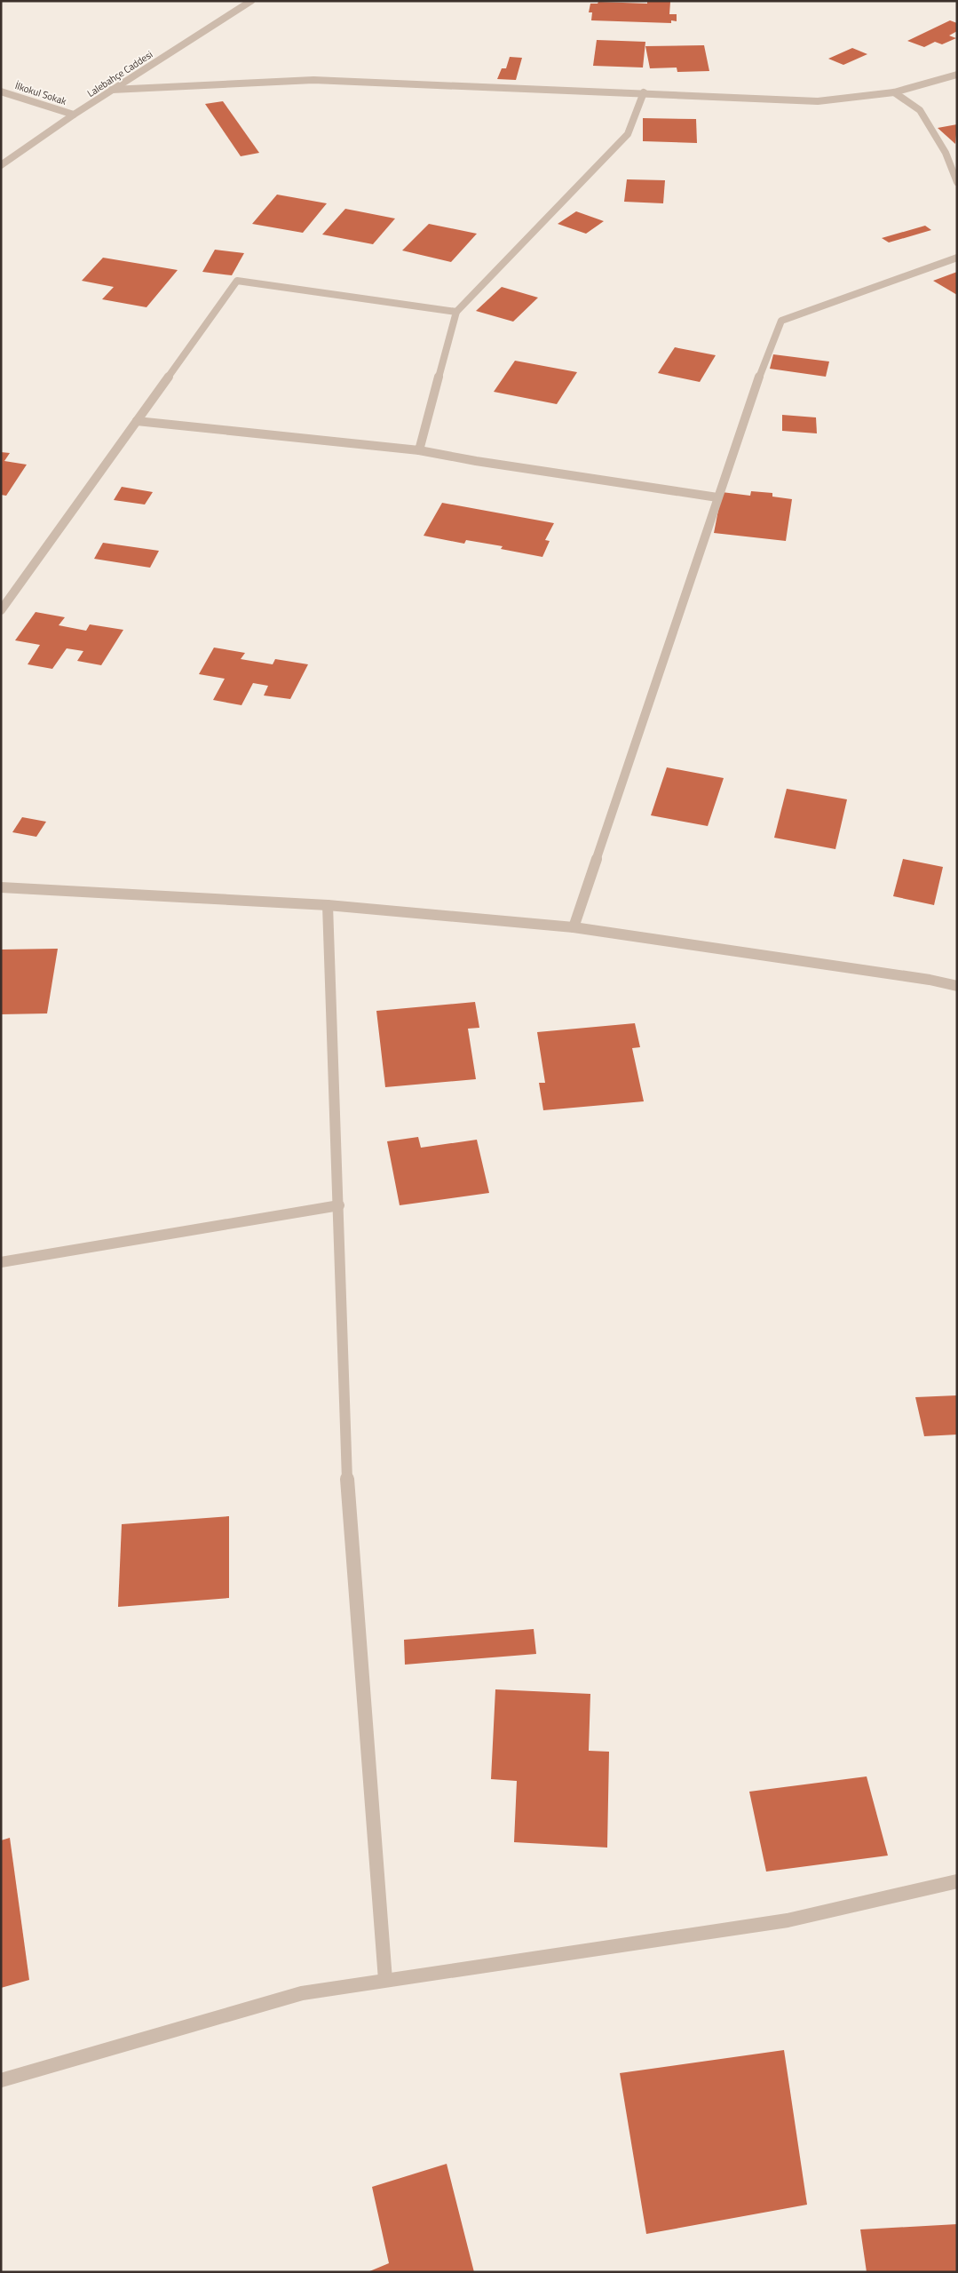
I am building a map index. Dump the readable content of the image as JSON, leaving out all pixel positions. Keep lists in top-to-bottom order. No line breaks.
{"streets":{"street":["Lalebahçe Caddesi","İlkokul Sokak"]},"crossings":[["Lalebahçe Caddesi","İlkokul Sokak"]]}
